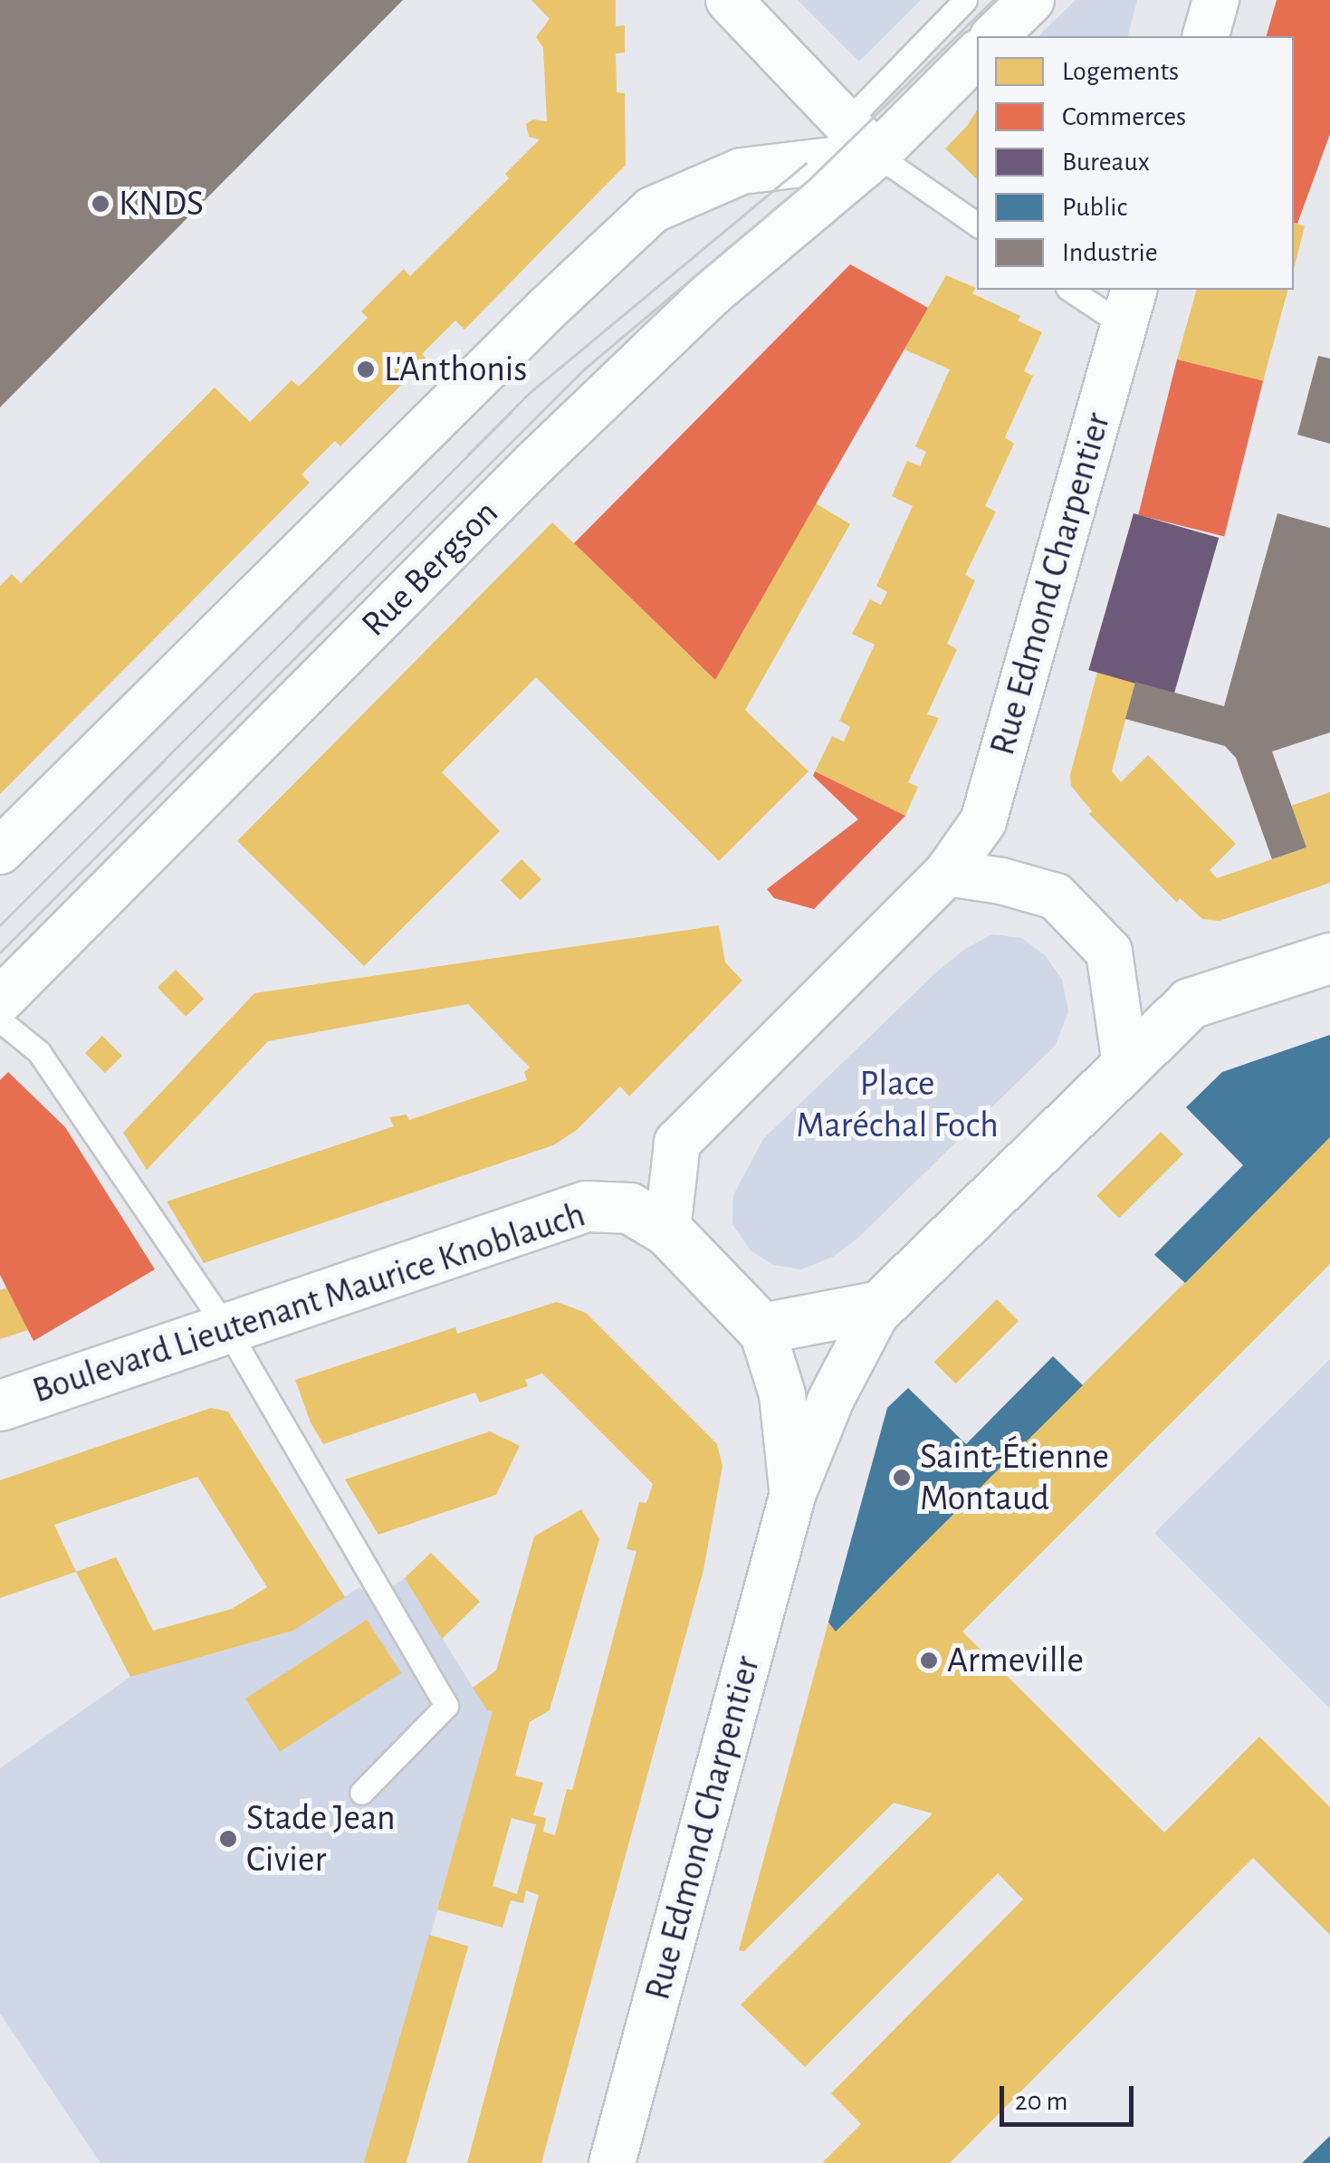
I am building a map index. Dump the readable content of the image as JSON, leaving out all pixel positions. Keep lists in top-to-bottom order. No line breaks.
{"streets":{"main road":["Boulevard Lieutenant Maurice Knoblauch"],"street":["Rue Bergson","Rue Edmond Charpentier"]},"parks":["Place Maréchal Foch"],"places":["KNDS","L'Anthonis","Saint-Étienne Montaud","Armeville","Stade Jean Civier"],"legend":["Logements","Commerces","Bureaux","Public","Industrie"],"scale_bar":"20 m"}
